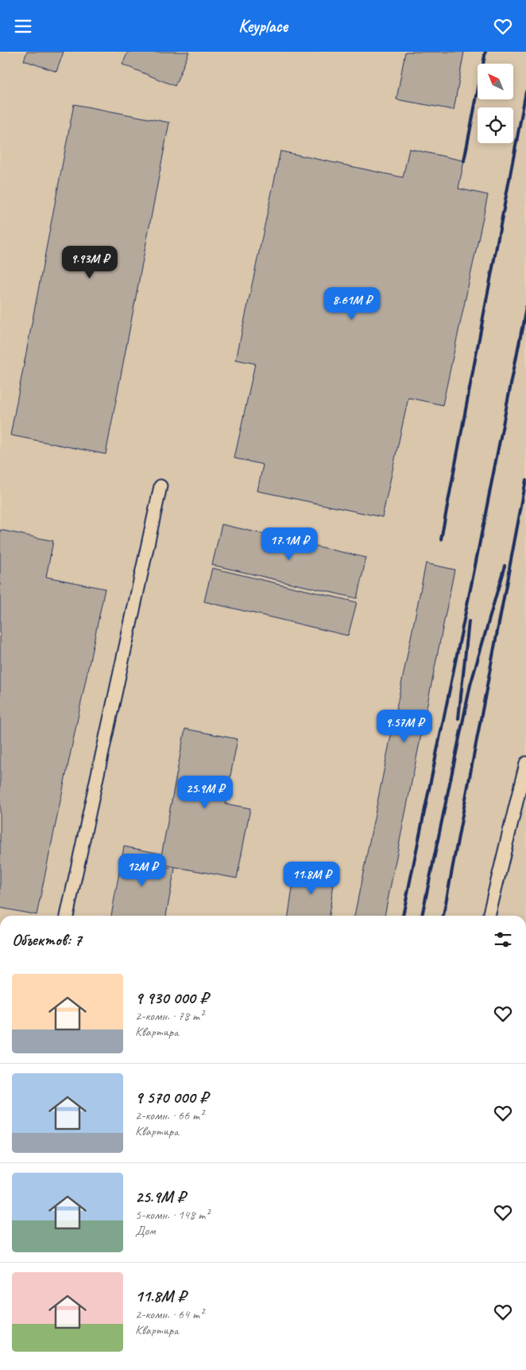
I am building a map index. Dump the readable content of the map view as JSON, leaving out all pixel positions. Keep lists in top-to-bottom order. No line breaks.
{"north":"top left","page":{"header":"Keyplace","price":["9.93M ₽","8.61M ₽","17.1M ₽","9.57M ₽","25.9M ₽","12M ₽","11.8M ₽"],"heading":"Объектов: 7","list":[{"name":"9 930 000 ₽","note":"2-комн. · 78 m² · Квартира"},{"name":"9 570 000 ₽","note":"2-комн. · 66 m² · Квартира"},{"name":"25.9M ₽","note":"5-комн. · 148 m² · Дом"},{"name":"11.8M ₽","note":"2-комн. · 64 m² · Квартира"}]}}
